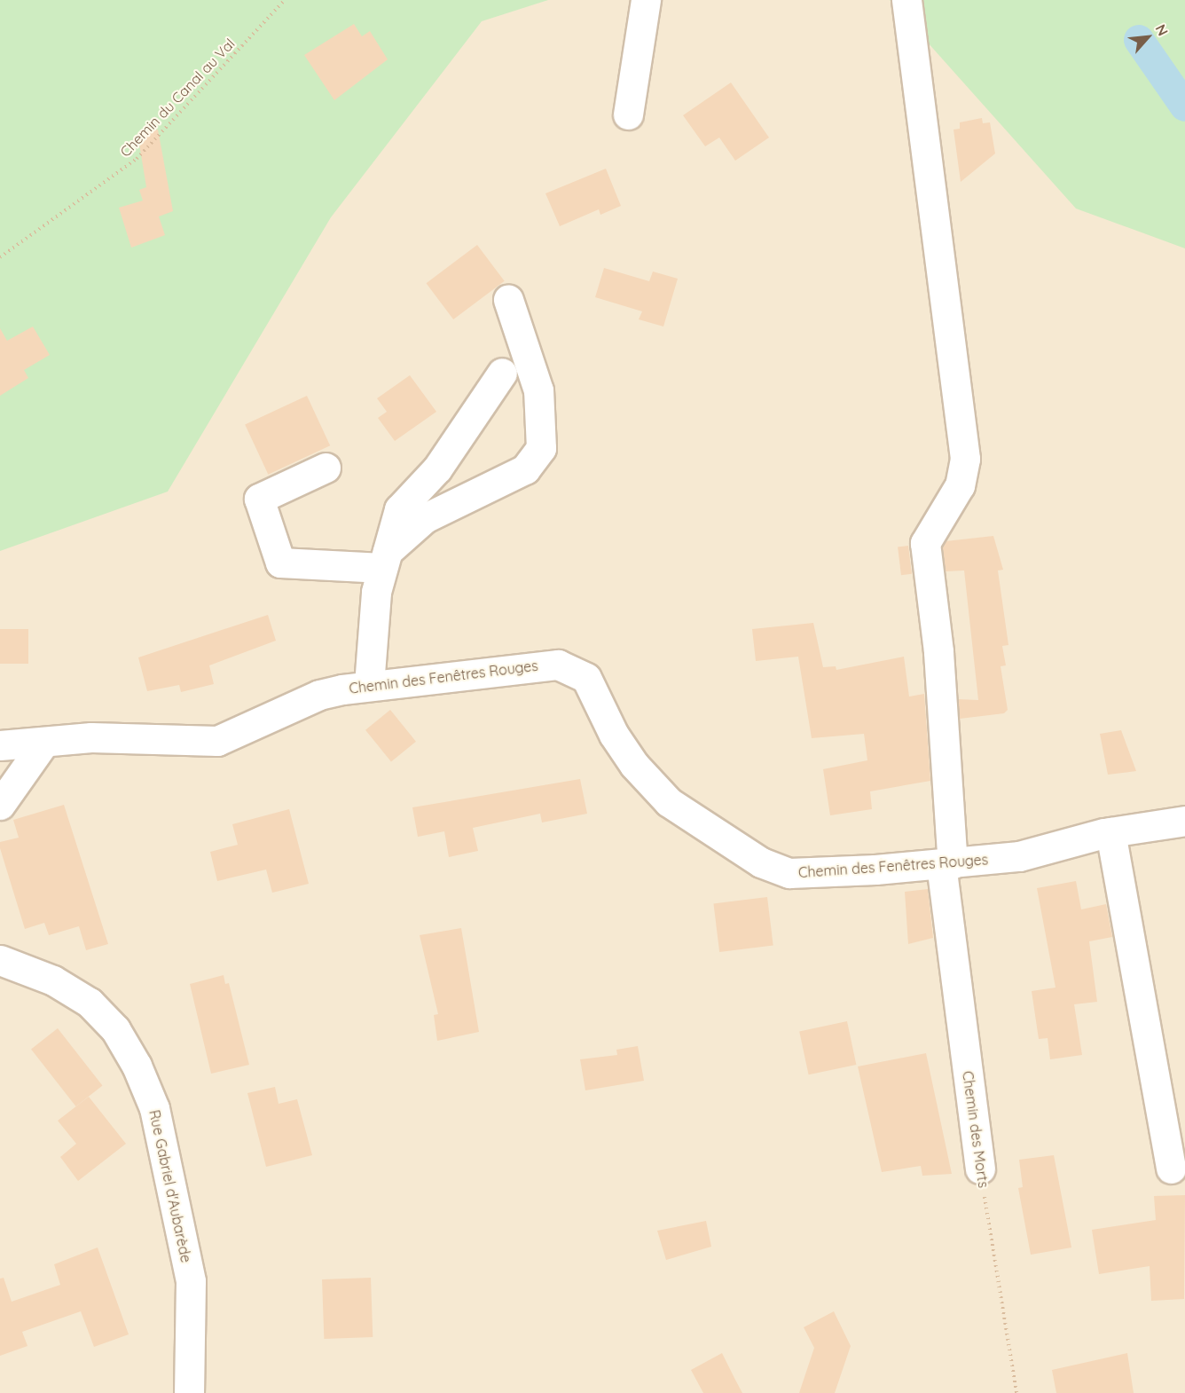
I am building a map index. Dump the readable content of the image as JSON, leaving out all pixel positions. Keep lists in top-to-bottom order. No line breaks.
{"streets":{"street":["Chemin des Fenêtres Rouges","Chemin des Morts","Rue Gabriel d'Aubarède"],"path":["Chemin du Canal au Val"]},"crossings":[["Chemin des Fenêtres Rouges","Chemin des Morts"]],"north":"top right"}
